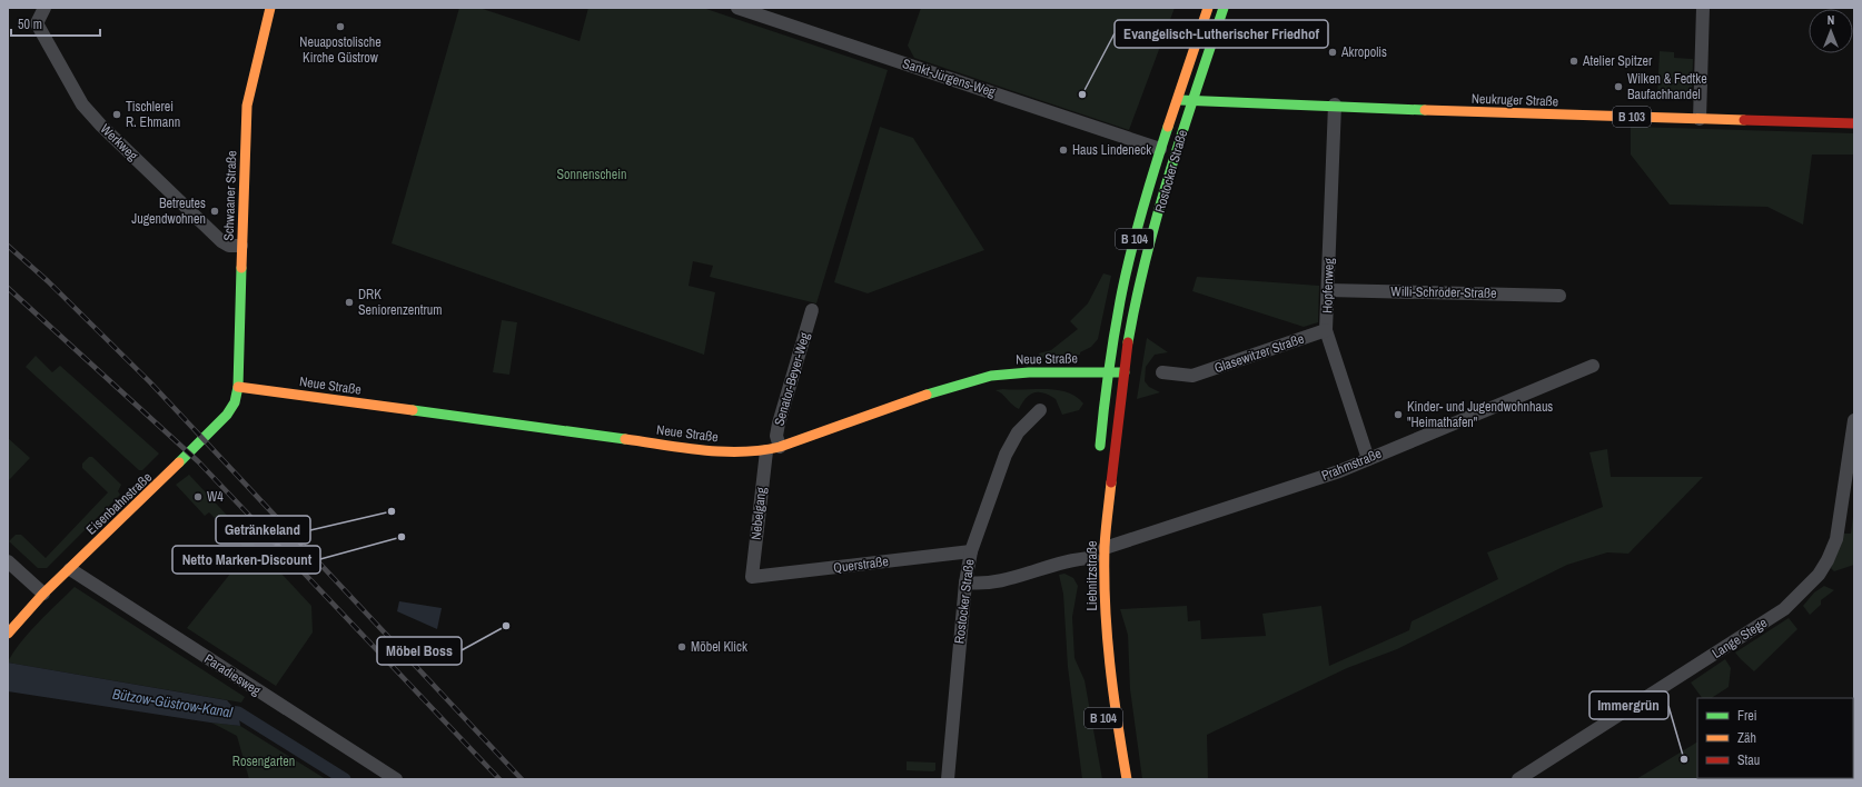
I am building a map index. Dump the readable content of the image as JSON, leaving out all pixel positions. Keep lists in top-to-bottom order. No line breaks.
{"streets":{"main road":["Neukruger Straße","B 103","Rostocker Straße","Schwaaner Straße","B 104","Neue Straße","Eisenbahnstraße","Liebnitzstraße"],"street":["Sankt-Jürgens-Weg","Werkweg","Hopfenweg","Willi-Schröder-Straße","Glasewitzer Straße","Senator-Beyer-Weg","Prahmstraße","Nebelgang","Querstraße","Lange Stege","Paradiesweg"]},"crossings":[["Sankt-Jürgens-Weg","Rostocker Straße"],["Sankt-Jürgens-Weg","B 104"],["Neukruger Straße","Rostocker Straße"],["Neukruger Straße","B 104"],["Neukruger Straße","Hopfenweg"],["Werkweg","Schwaaner Straße"],["Rostocker Straße","B 104"],["Rostocker Straße","Neue Straße"],["Rostocker Straße","Querstraße"],["Rostocker Straße","Liebnitzstraße"],["Schwaaner Straße","Neue Straße"],["Schwaaner Straße","Eisenbahnstraße"],["B 104","Neue Straße"],["Hopfenweg","Willi-Schröder-Straße"],["Hopfenweg","Glasewitzer Straße"],["Hopfenweg","Prahmstraße"],["Neue Straße","Senator-Beyer-Weg"],["Neue Straße","Eisenbahnstraße"],["Neue Straße","Nebelgang"],["Neue Straße","Liebnitzstraße"],["Prahmstraße","Liebnitzstraße"],["Eisenbahnstraße","Paradiesweg"],["Nebelgang","Querstraße"]],"water":["Bützow-Güstrow-Kanal"],"parks":["Sonnenschein","Rosengarten"],"places":["Neuapostolische Kirche Güstrow","Akropolis","Atelier Spitzer","Wilken & Fedtke Baufachhandel","Evangelisch-Lutherischer Friedhof","Tischlerei R. Ehmann","Haus Lindeneck","Betreutes Jugendwohnen","DRK Seniorenzentrum","Kinder- und Jugendwohnhaus \"Heimathafen\"","W4","Getränkeland","Netto Marken-Discount","Möbel Boss","Möbel Klick","Immergrün"],"legend":["Frei","Zäh","Stau"],"scale_bar":"50 m","north":"top"}
